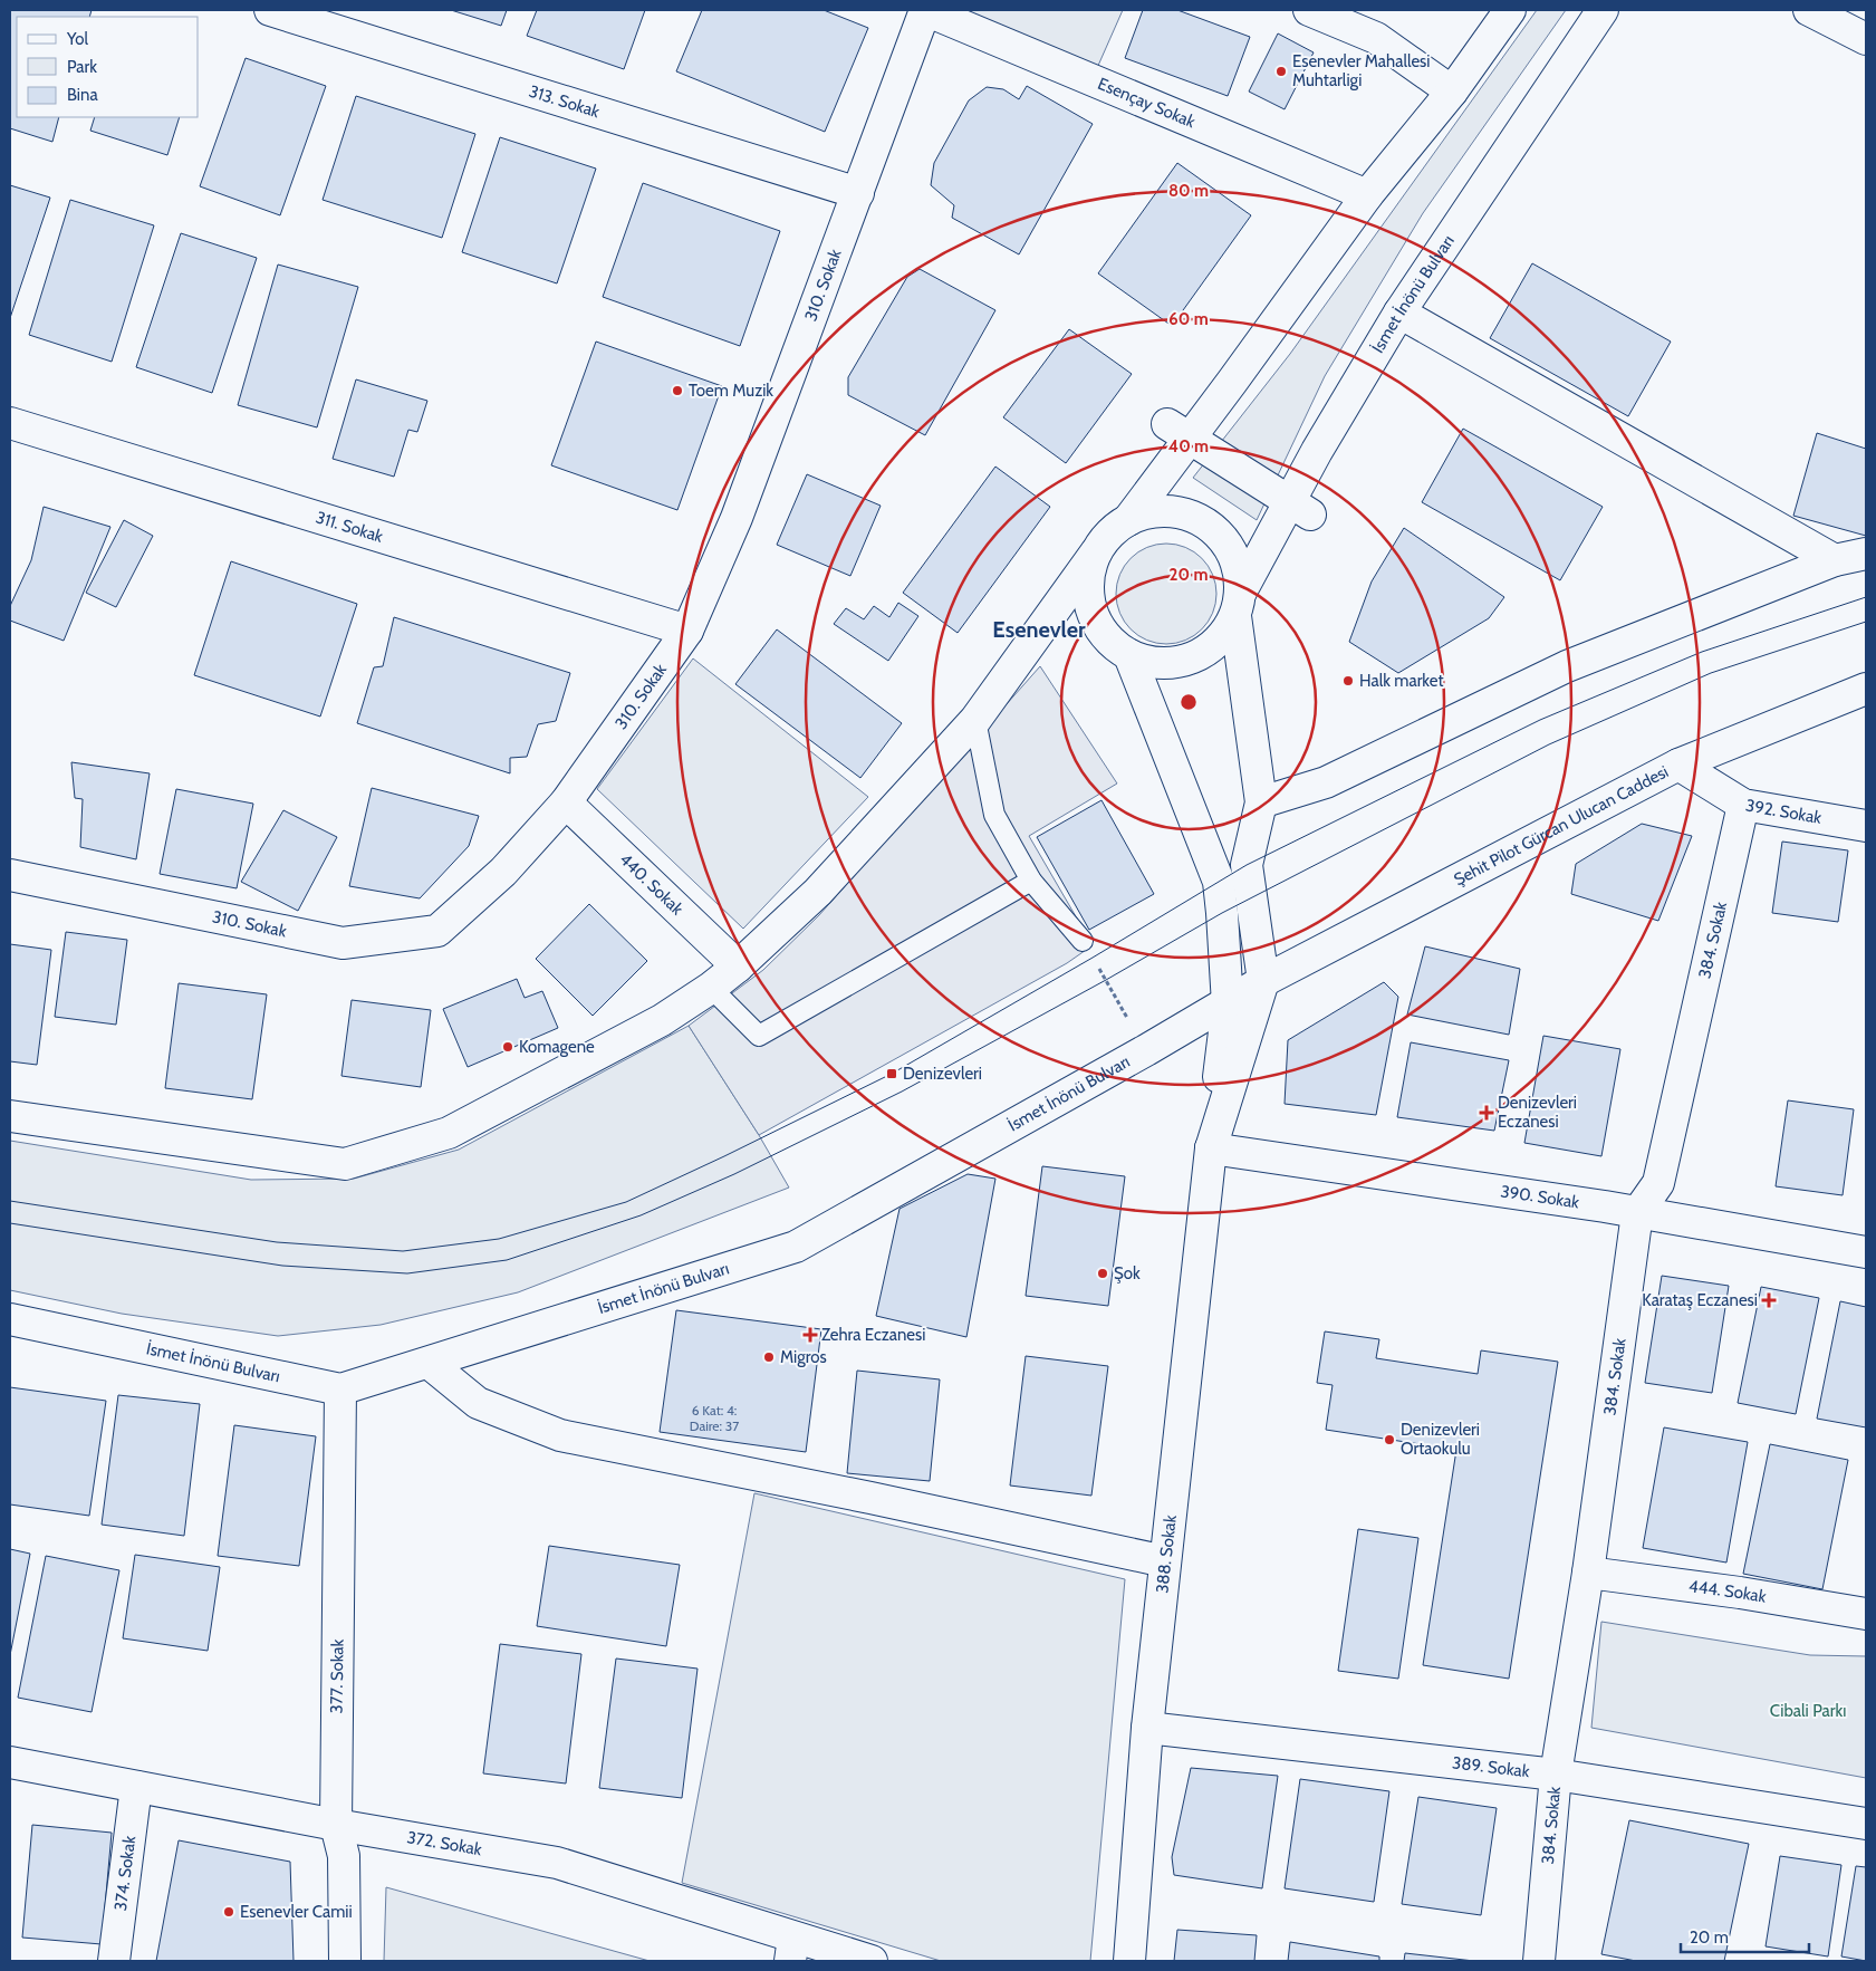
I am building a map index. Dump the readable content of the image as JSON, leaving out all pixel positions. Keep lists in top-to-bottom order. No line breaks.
{"streets":{"street":["313. Sokak","Esençay Sokak","310. Sokak","İsmet İnönü Bulvarı","311. Sokak","392. Sokak","Şehit Pilot Gürcan Ulucan Caddesi","440. Sokak","384. Sokak","390. Sokak","388. Sokak","444. Sokak","377. Sokak","389. Sokak","372. Sokak","374. Sokak"]},"crossings":[["313. Sokak","310. Sokak"],["Esençay Sokak","310. Sokak"],["310. Sokak","311. Sokak"],["310. Sokak","440. Sokak"],["İsmet İnönü Bulvarı","Şehit Pilot Gürcan Ulucan Caddesi"],["İsmet İnönü Bulvarı","377. Sokak"],["392. Sokak","Şehit Pilot Gürcan Ulucan Caddesi"],["392. Sokak","384. Sokak"],["384. Sokak","390. Sokak"],["384. Sokak","444. Sokak"],["384. Sokak","389. Sokak"],["390. Sokak","388. Sokak"],["388. Sokak","389. Sokak"],["377. Sokak","372. Sokak"],["372. Sokak","374. Sokak"]],"districts":["Esenevler"],"parks":["Cibali Parkı"],"places":{"other":["Esenevler Mahallesi Muhtarligi","Toem Muzik","Halk market","Komagene","Şok","Migros","Denizevleri Ortaokulu","Esenevler Camii"],"transit":["Denizevleri"],"health":["Denizevleri Eczanesi","Karataş Eczanesi","Zehra Eczanesi"]},"house_numbers":["6 Kat: 4: Daire: 37"],"legend":["Yol","Park","Bina"],"scale_bar":"20 m","rings":["80 m","60 m","40 m","20 m"]}
